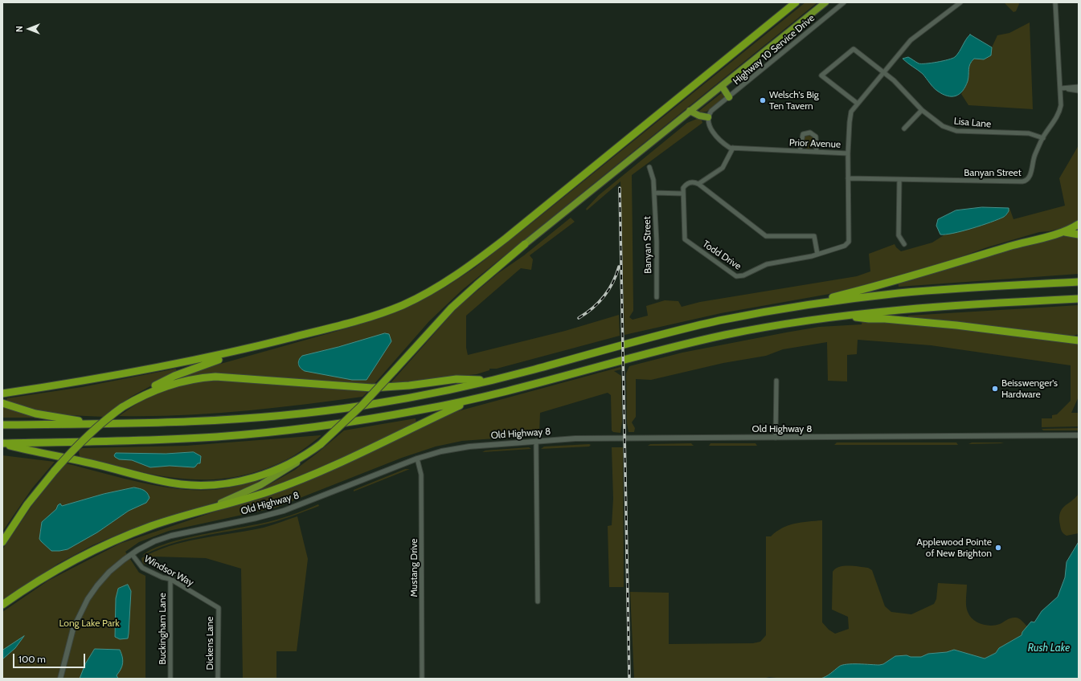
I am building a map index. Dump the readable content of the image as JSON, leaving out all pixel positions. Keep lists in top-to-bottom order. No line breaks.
{"streets":{"street":["Highway 10 Service Drive","Lisa Lane","Prior Avenue","Banyan Street","Todd Drive","Old Highway 8","Mustang Drive","Windsor Way","Buckingham Lane","Dickens Lane"]},"crossings":[["Lisa Lane","Prior Avenue"],["Lisa Lane","Banyan Street"],["Prior Avenue","Todd Drive"],["Banyan Street","Todd Drive"],["Old Highway 8","Mustang Drive"],["Old Highway 8","Windsor Way"],["Windsor Way","Buckingham Lane"],["Windsor Way","Dickens Lane"]],"water":["Rush Lake"],"parks":["Long Lake Park"],"places":["Welsch's Big Ten Tavern","Beisswenger's Hardware","Applewood Pointe of New Brighton"],"scale_bar":"100 m","north":"left"}
